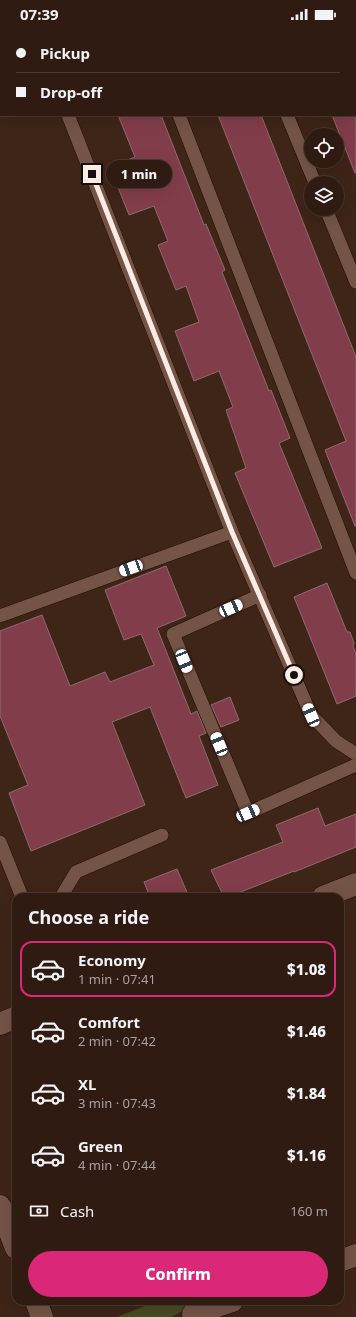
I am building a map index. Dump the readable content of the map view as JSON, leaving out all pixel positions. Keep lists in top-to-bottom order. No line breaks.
{"page":{"status":"07:39","banner":["Pickup","Drop-off"],"bubble":"1 min","heading":"Choose a ride","list":[{"name":"Economy","note":"1 min · 07:41","value":"$1.08"},{"name":"Comfort","note":"2 min · 07:42","value":"$1.46"},{"name":"XL","note":"3 min · 07:43","value":"$1.84"},{"name":"Green","note":"4 min · 07:44","value":"$1.16"}],"pay":["Cash","160 m"],"buttons":"Confirm"}}
